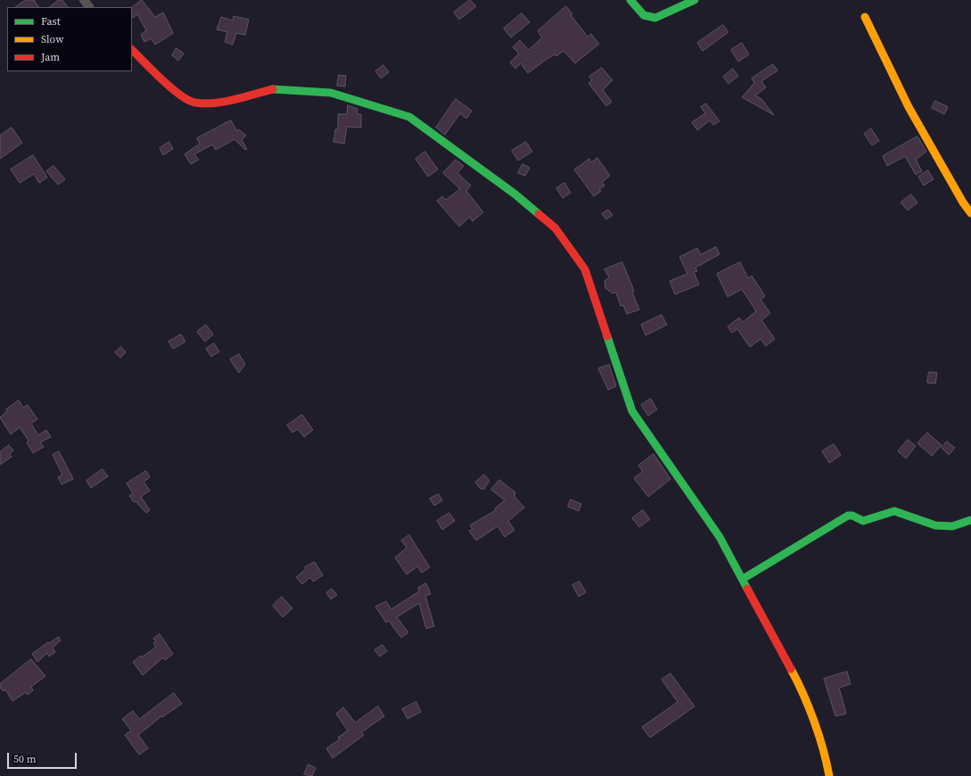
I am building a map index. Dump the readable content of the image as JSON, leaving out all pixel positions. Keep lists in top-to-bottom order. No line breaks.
{"legend":["Fast","Slow","Jam"],"scale_bar":"50 m"}
